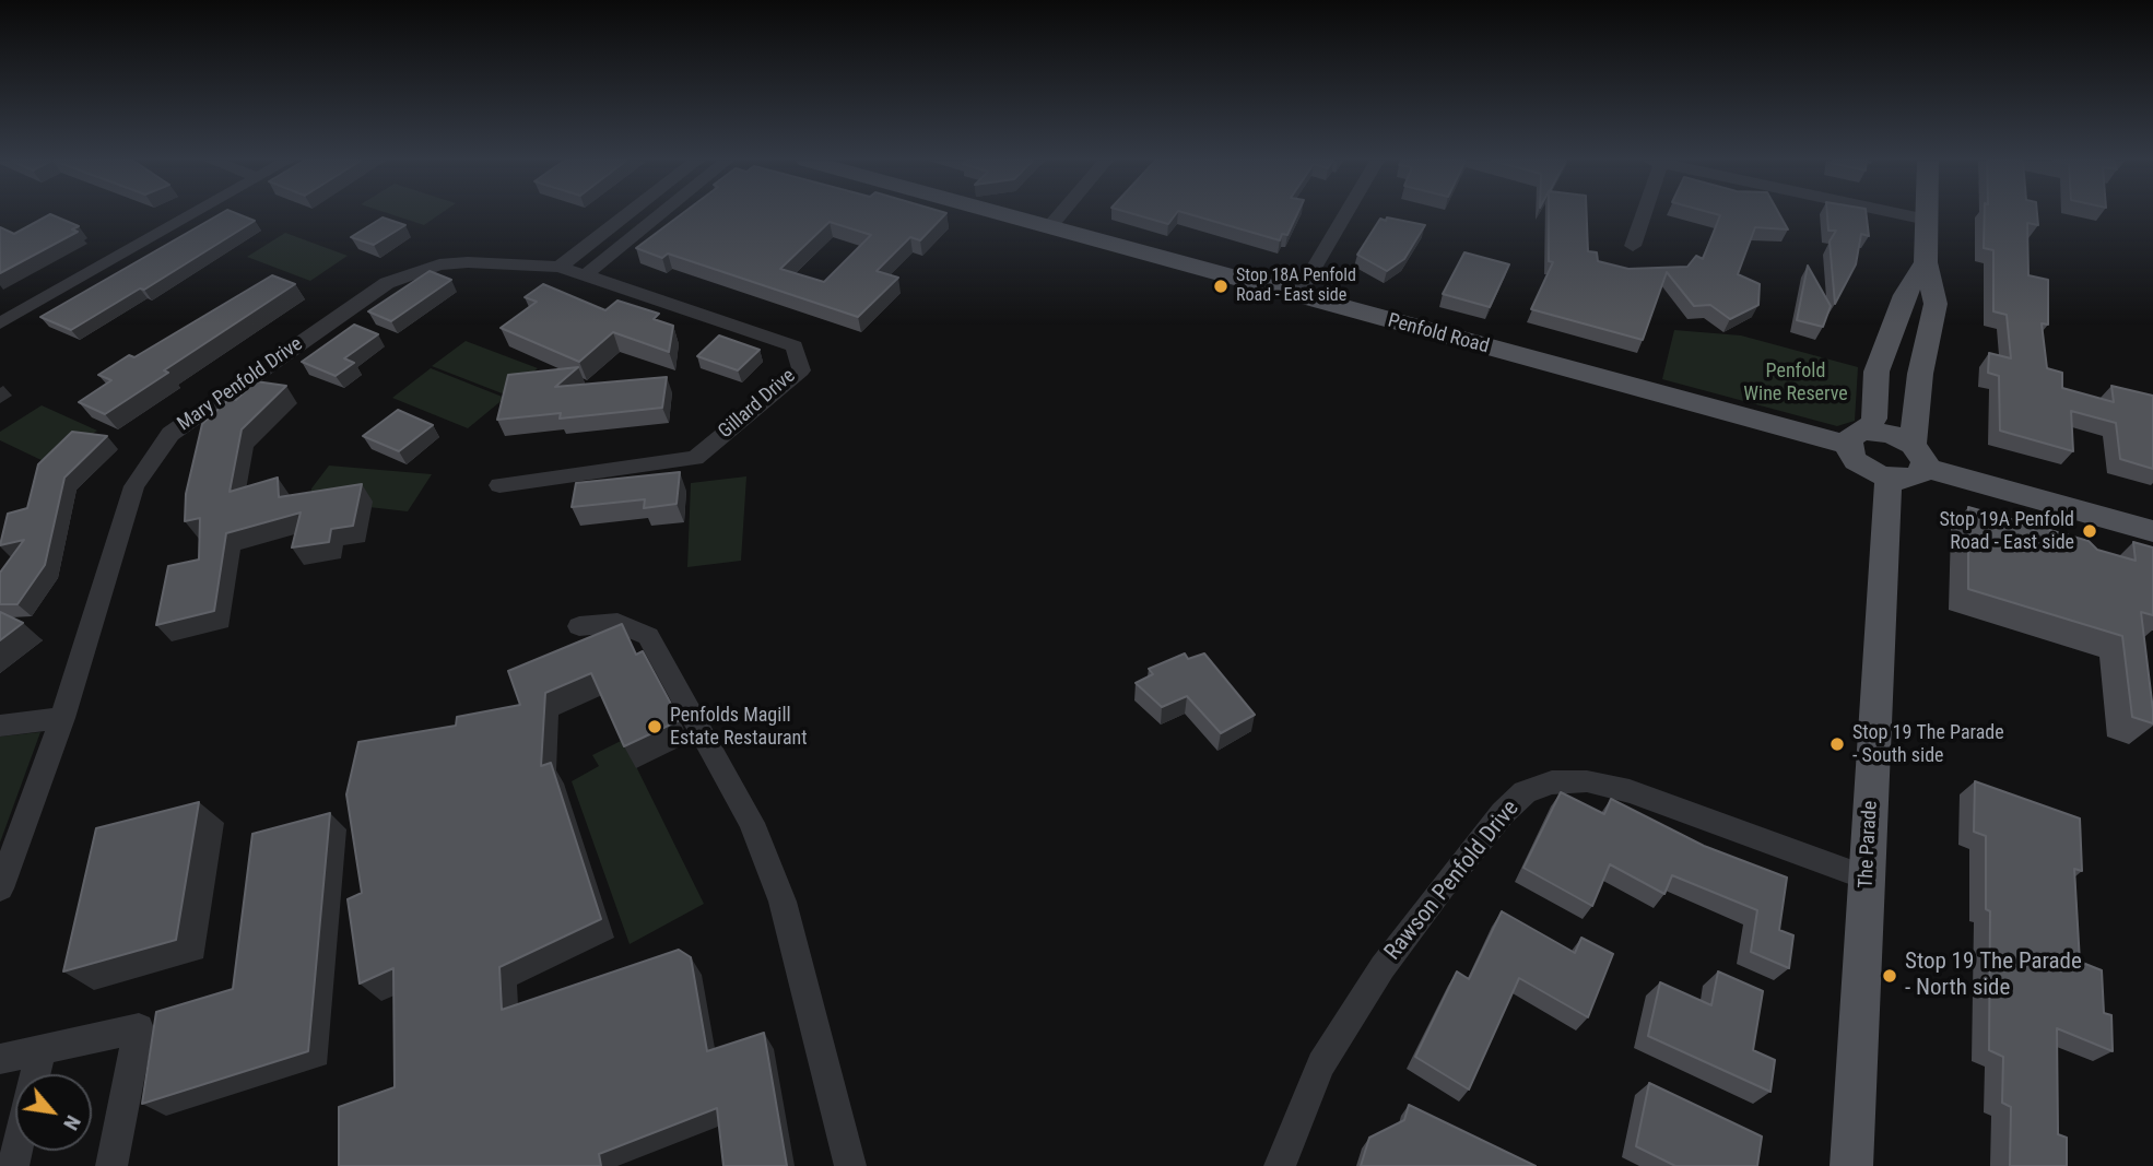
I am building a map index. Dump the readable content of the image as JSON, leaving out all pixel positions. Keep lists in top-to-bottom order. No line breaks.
{"streets":{"main road":["Penfold Road","The Parade"],"street":["Mary Penfold Drive","Gillard Drive","Rawson Penfold Drive"]},"crossings":[["Mary Penfold Drive","Gillard Drive"],["The Parade","Rawson Penfold Drive"]],"parks":["Penfold Wine Reserve"],"places":["Stop 18A Penfold Road - East side","Stop 19A Penfold Road - East side","Penfolds Magill Estate Restaurant","Stop 19 The Parade - South side","Stop 19 The Parade - North side"],"north":"bottom right"}
